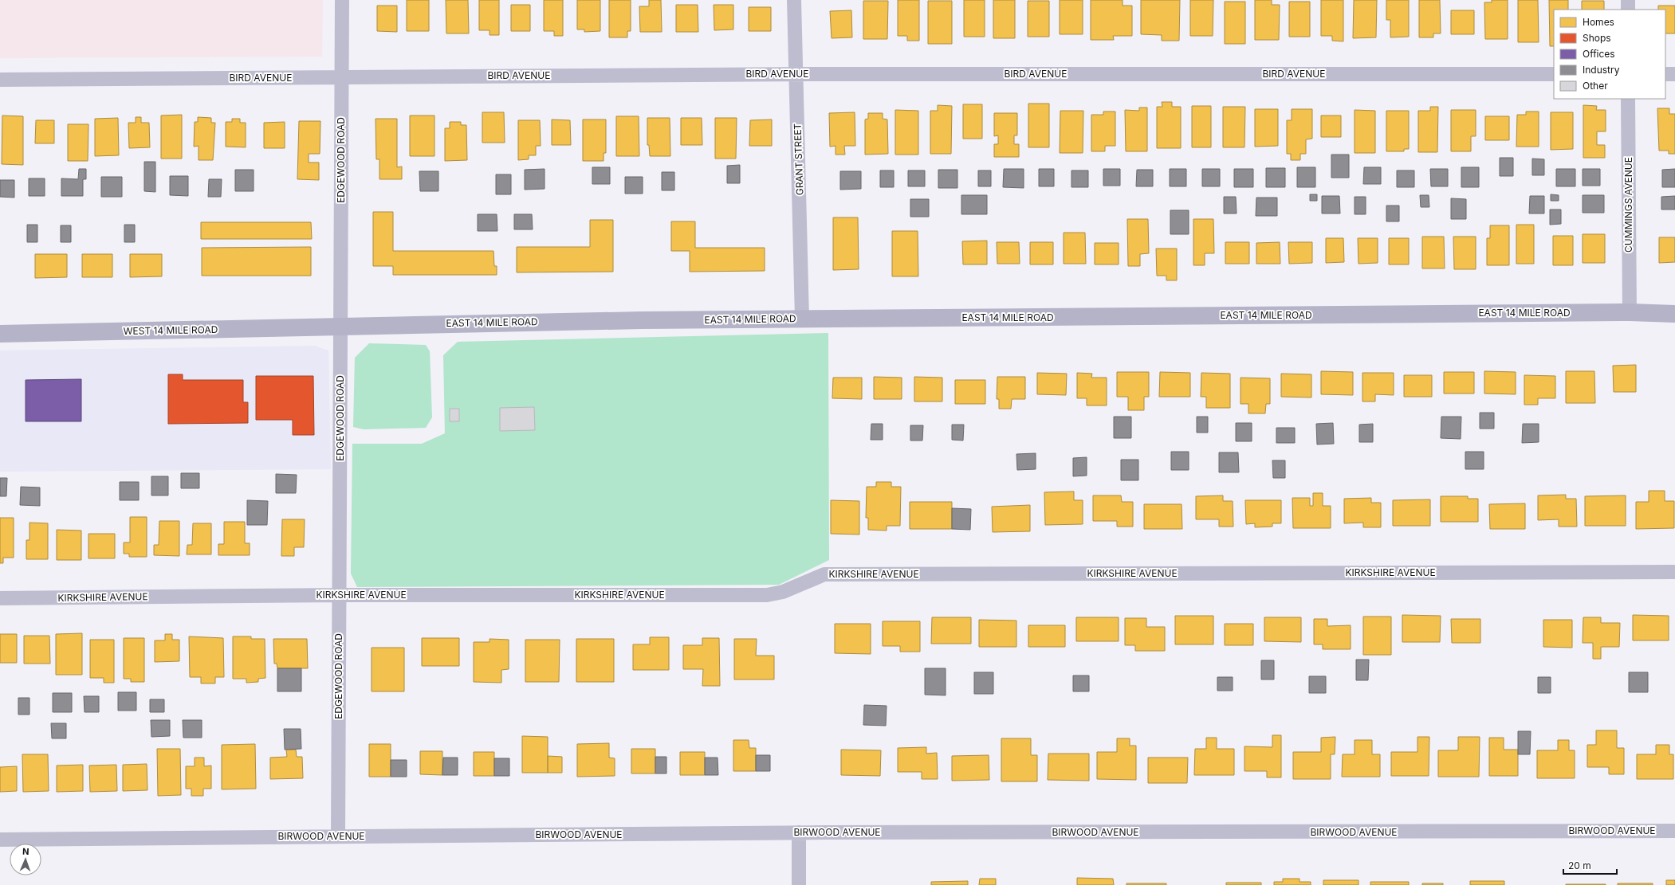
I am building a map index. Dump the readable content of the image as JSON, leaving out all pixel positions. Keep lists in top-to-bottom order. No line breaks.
{"streets":{"main road":["EAST 14 MILE ROAD","WEST 14 MILE ROAD"],"street":["BIRD AVENUE","GRANT STREET","EDGEWOOD ROAD","CUMMINGS AVENUE","KIRKSHIRE AVENUE","BIRWOOD AVENUE"]},"crossings":[["BIRD AVENUE","GRANT STREET"],["BIRD AVENUE","EDGEWOOD ROAD"],["GRANT STREET","EAST 14 MILE ROAD"],["EDGEWOOD ROAD","EAST 14 MILE ROAD"],["EDGEWOOD ROAD","WEST 14 MILE ROAD"],["EDGEWOOD ROAD","KIRKSHIRE AVENUE"],["EDGEWOOD ROAD","BIRWOOD AVENUE"],["CUMMINGS AVENUE","EAST 14 MILE ROAD"],["EAST 14 MILE ROAD","WEST 14 MILE ROAD"]],"legend":["Homes","Shops","Offices","Industry","Other"],"scale_bar":"20 m","north":"top"}
